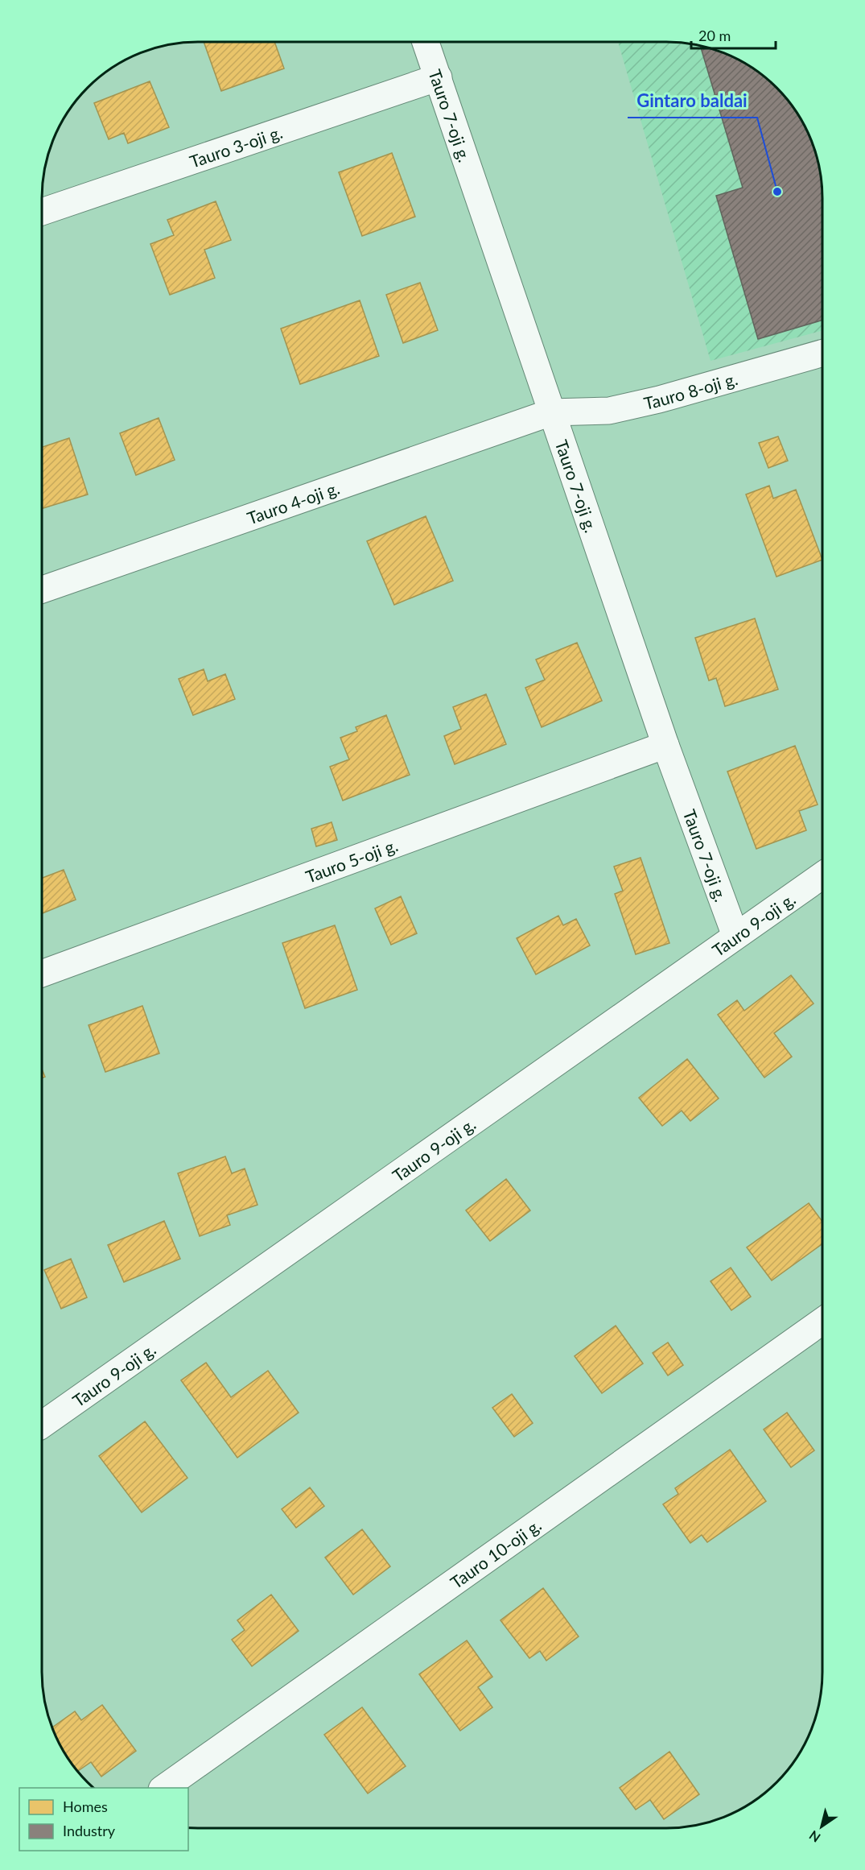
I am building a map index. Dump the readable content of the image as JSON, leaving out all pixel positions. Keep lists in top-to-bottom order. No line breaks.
{"streets":{"street":["Tauro 7-oji g.","Tauro 3-oji g.","Tauro 8-oji g.","Tauro 4-oji g.","Tauro 5-oji g.","Tauro 9-oji g.","Tauro 10-oji g."]},"crossings":[["Tauro 7-oji g.","Tauro 3-oji g."],["Tauro 7-oji g.","Tauro 8-oji g."],["Tauro 7-oji g.","Tauro 4-oji g."],["Tauro 7-oji g.","Tauro 5-oji g."],["Tauro 7-oji g.","Tauro 9-oji g."],["Tauro 8-oji g.","Tauro 4-oji g."]],"places":["Gintaro baldai"],"legend":["Homes","Industry"],"scale_bar":"20 m","north":"bottom left"}
